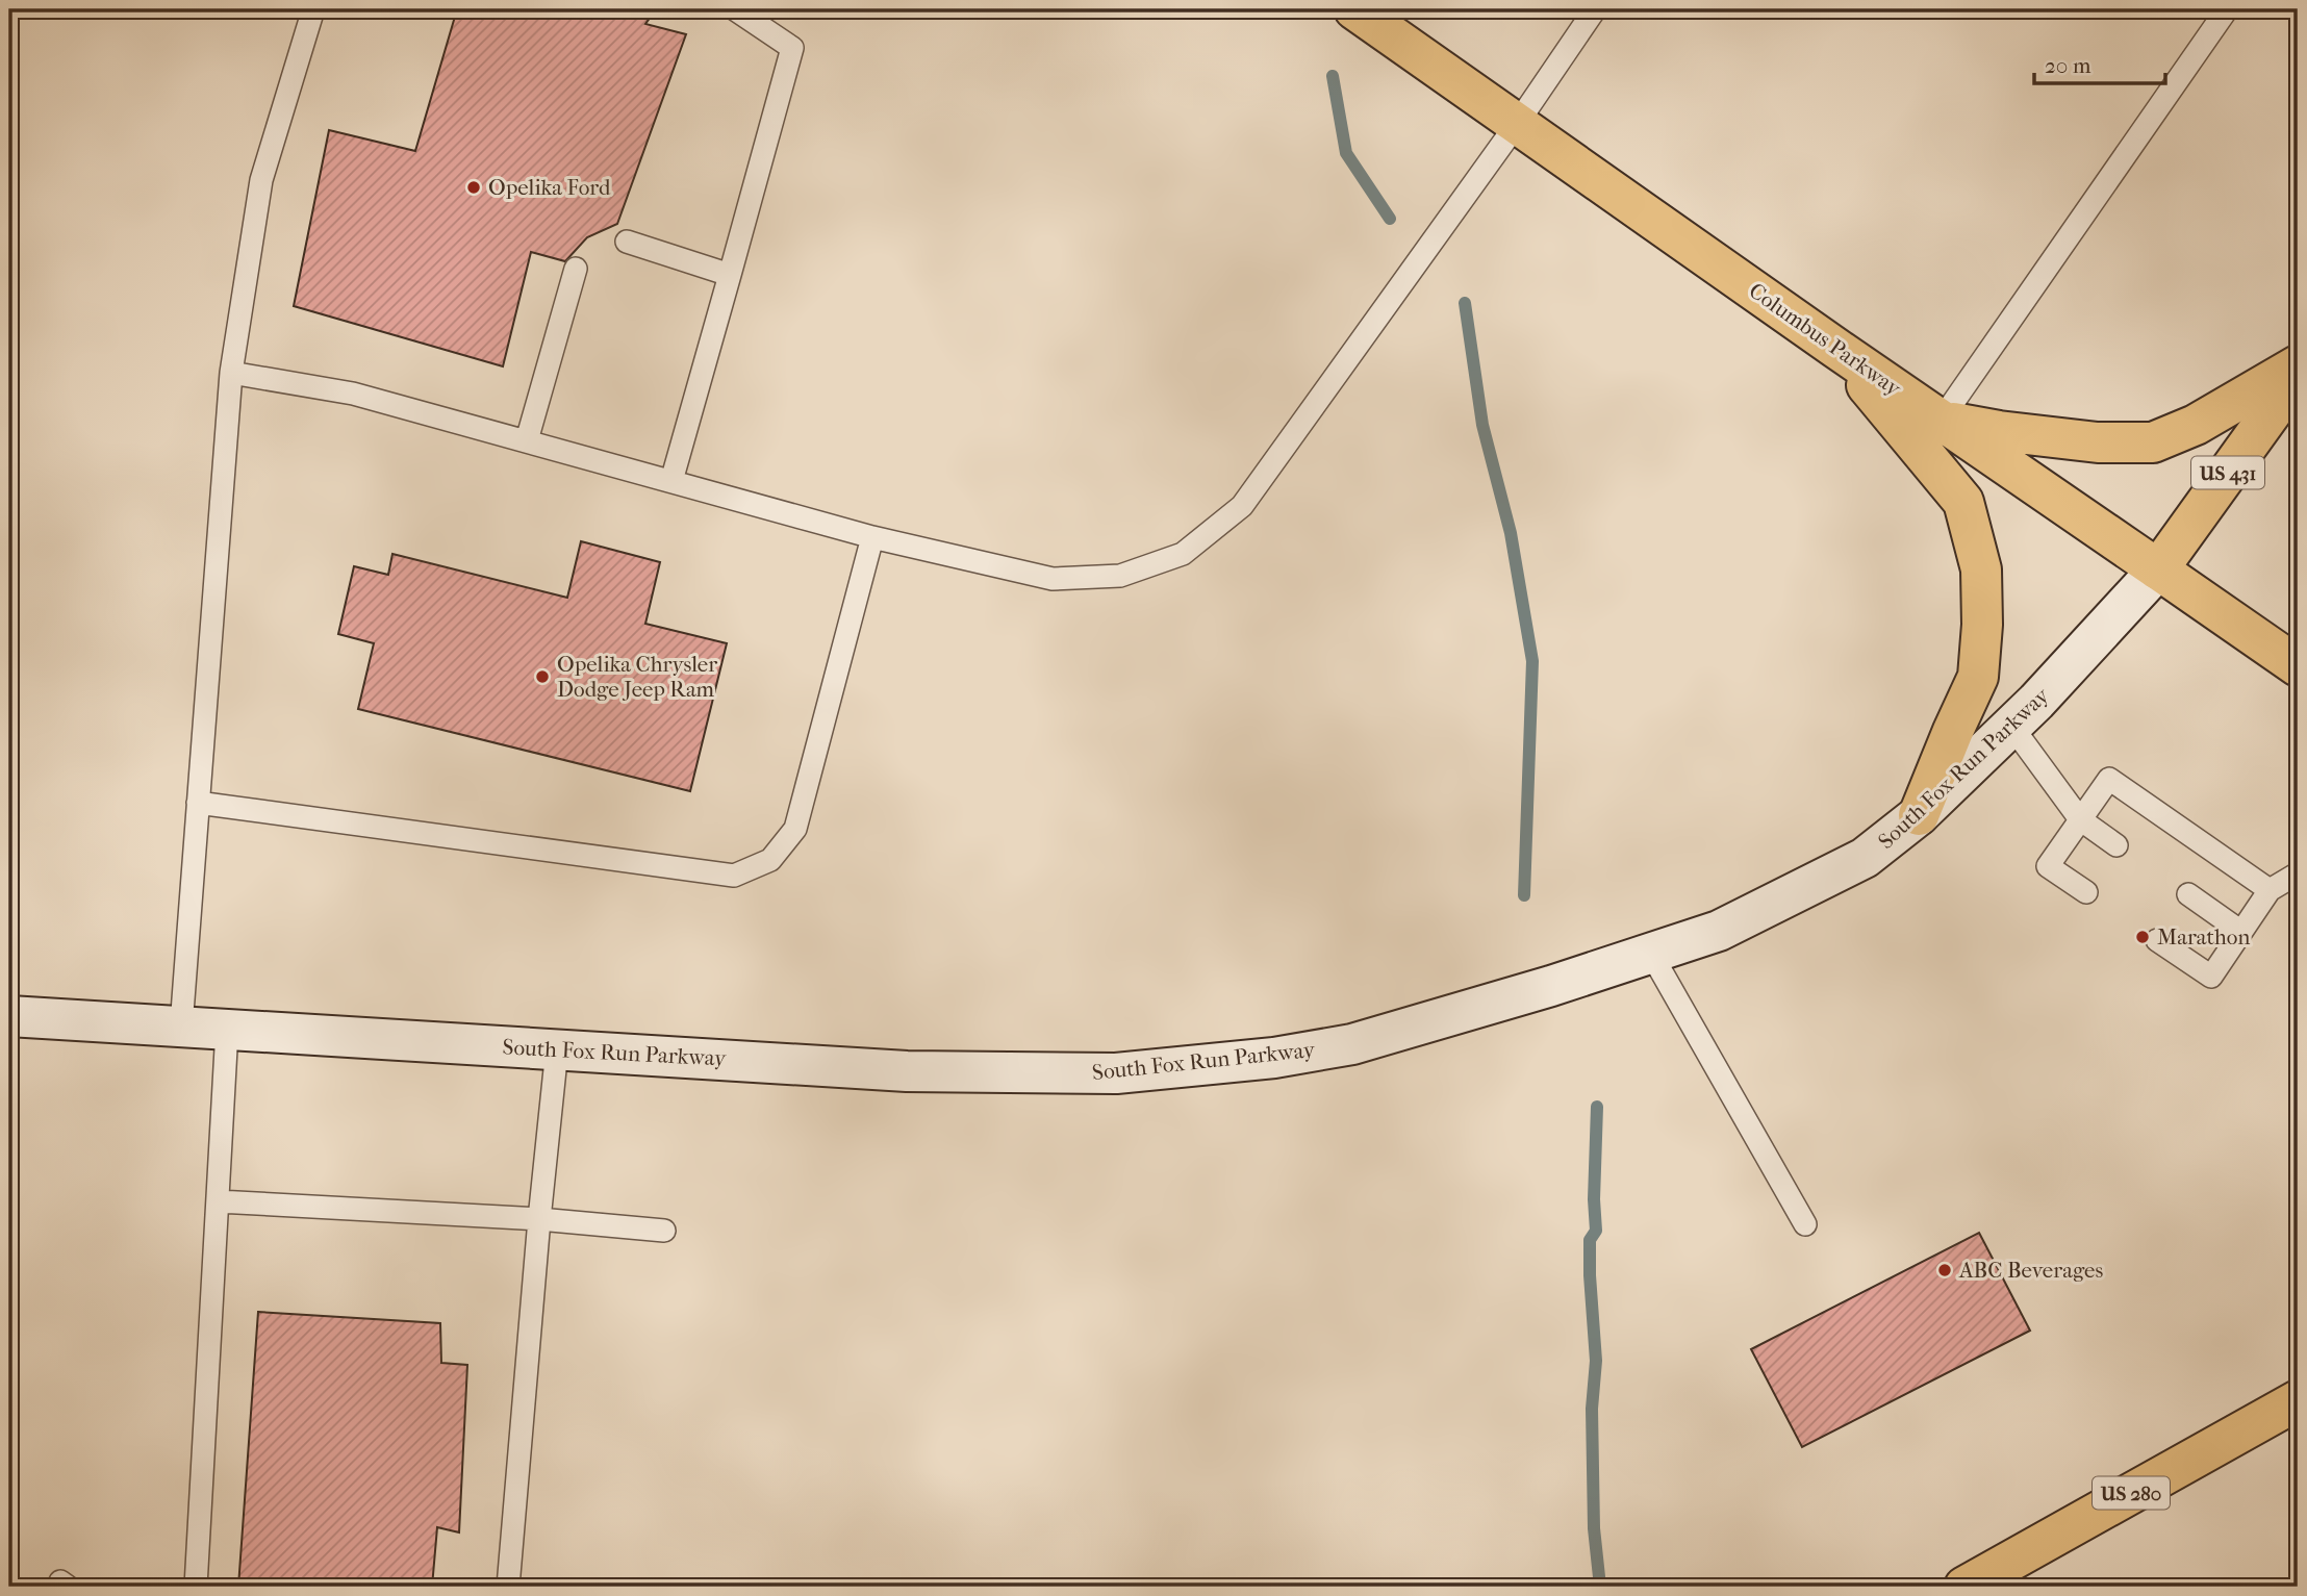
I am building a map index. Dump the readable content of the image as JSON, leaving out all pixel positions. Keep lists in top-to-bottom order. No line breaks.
{"streets":{"main road":["Columbus Parkway","US 431","US 280"],"street":["South Fox Run Parkway"]},"crossings":[["Columbus Parkway","US 431"],["Columbus Parkway","South Fox Run Parkway"],["US 431","South Fox Run Parkway"]],"places":["Opelika Ford","Opelika Chrysler Dodge Jeep Ram","Marathon","ABC Beverages"],"scale_bar":"20 m"}
